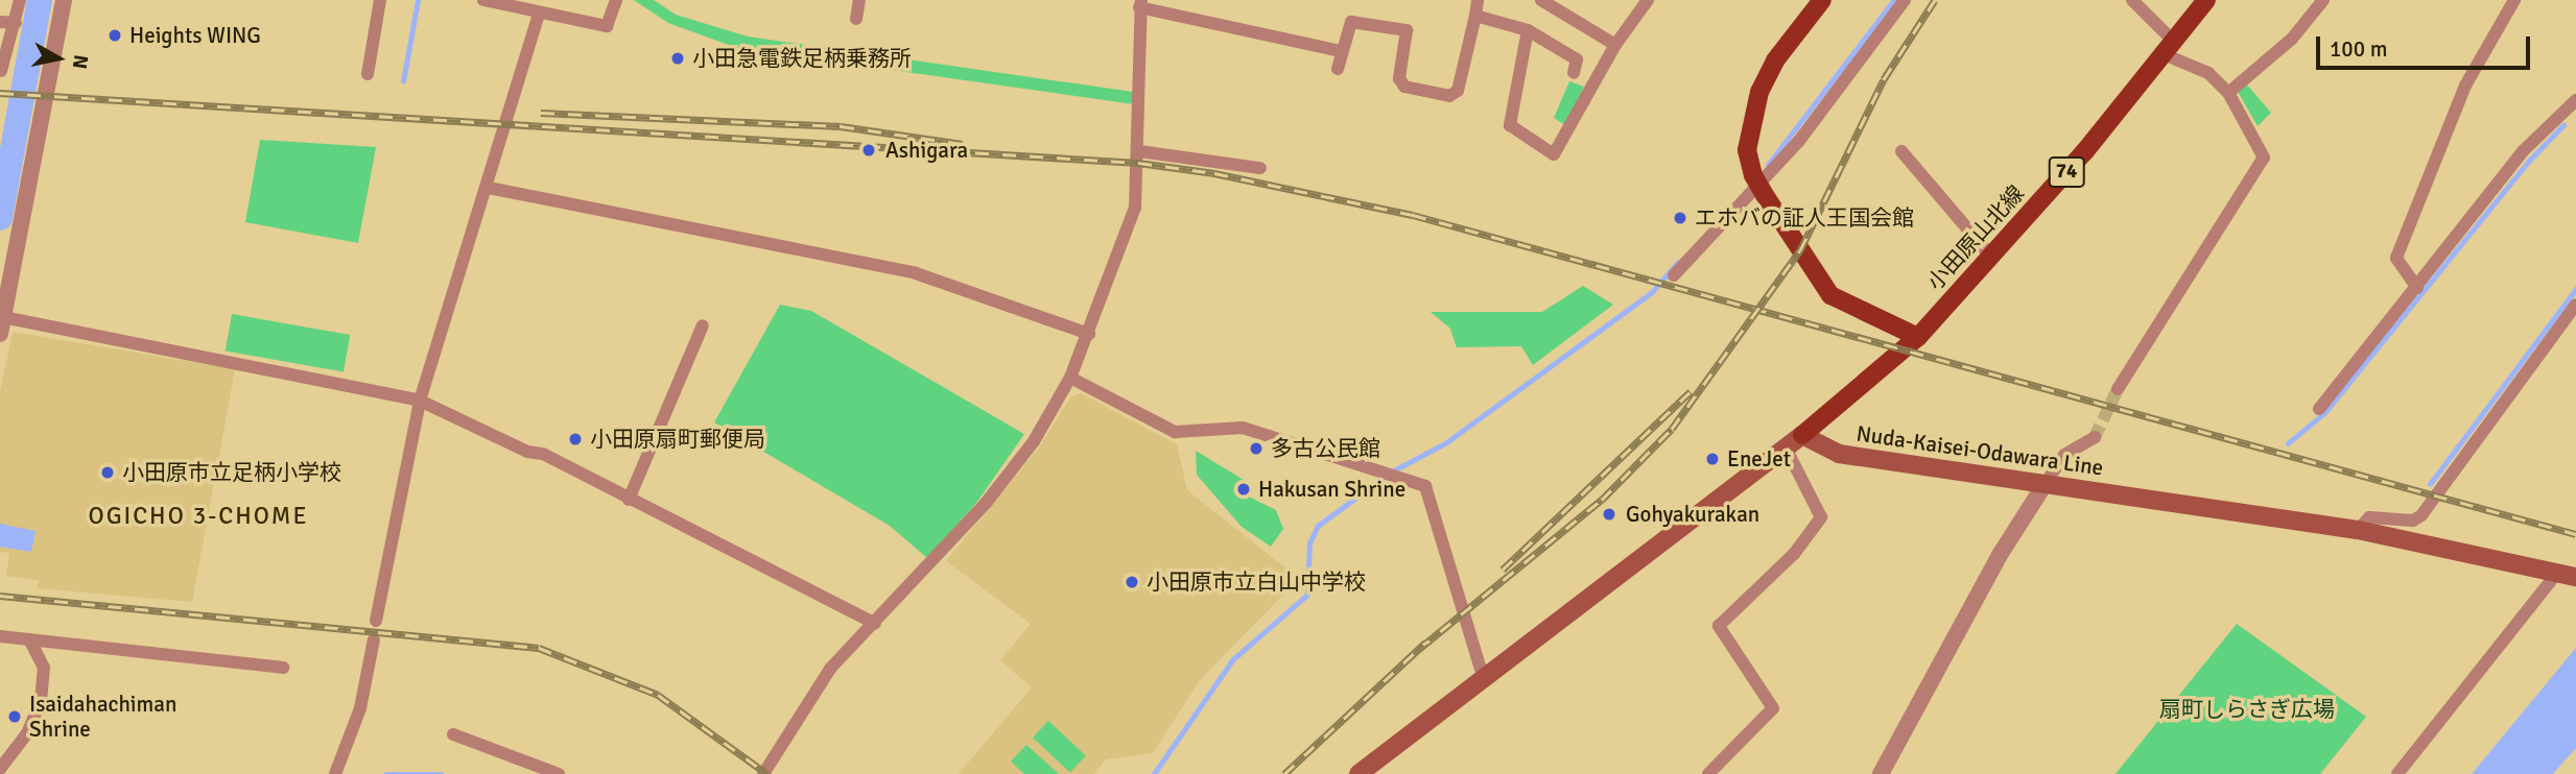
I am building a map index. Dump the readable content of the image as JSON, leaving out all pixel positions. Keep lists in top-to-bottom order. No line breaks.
{"streets":{"main road":["74","小田原山北線","Nuda-Kaisei-Odawara Line"]},"crossings":[["小田原山北線","Nuda-Kaisei-Odawara Line"]],"districts":["OGICHO 3-CHOME"],"parks":["扇町しらさぎ広場"],"places":["Heights WING","小田急電鉄足柄乗務所","Ashigara","エホバの証人王国会館","小田原扇町郵便局","多古公民館","EneJet","小田原市立足柄小学校","Hakusan Shrine","Gohyakurakan","小田原市立白山中学校","Isaidahachiman Shrine"],"scale_bar":"100 m","north":"right"}
